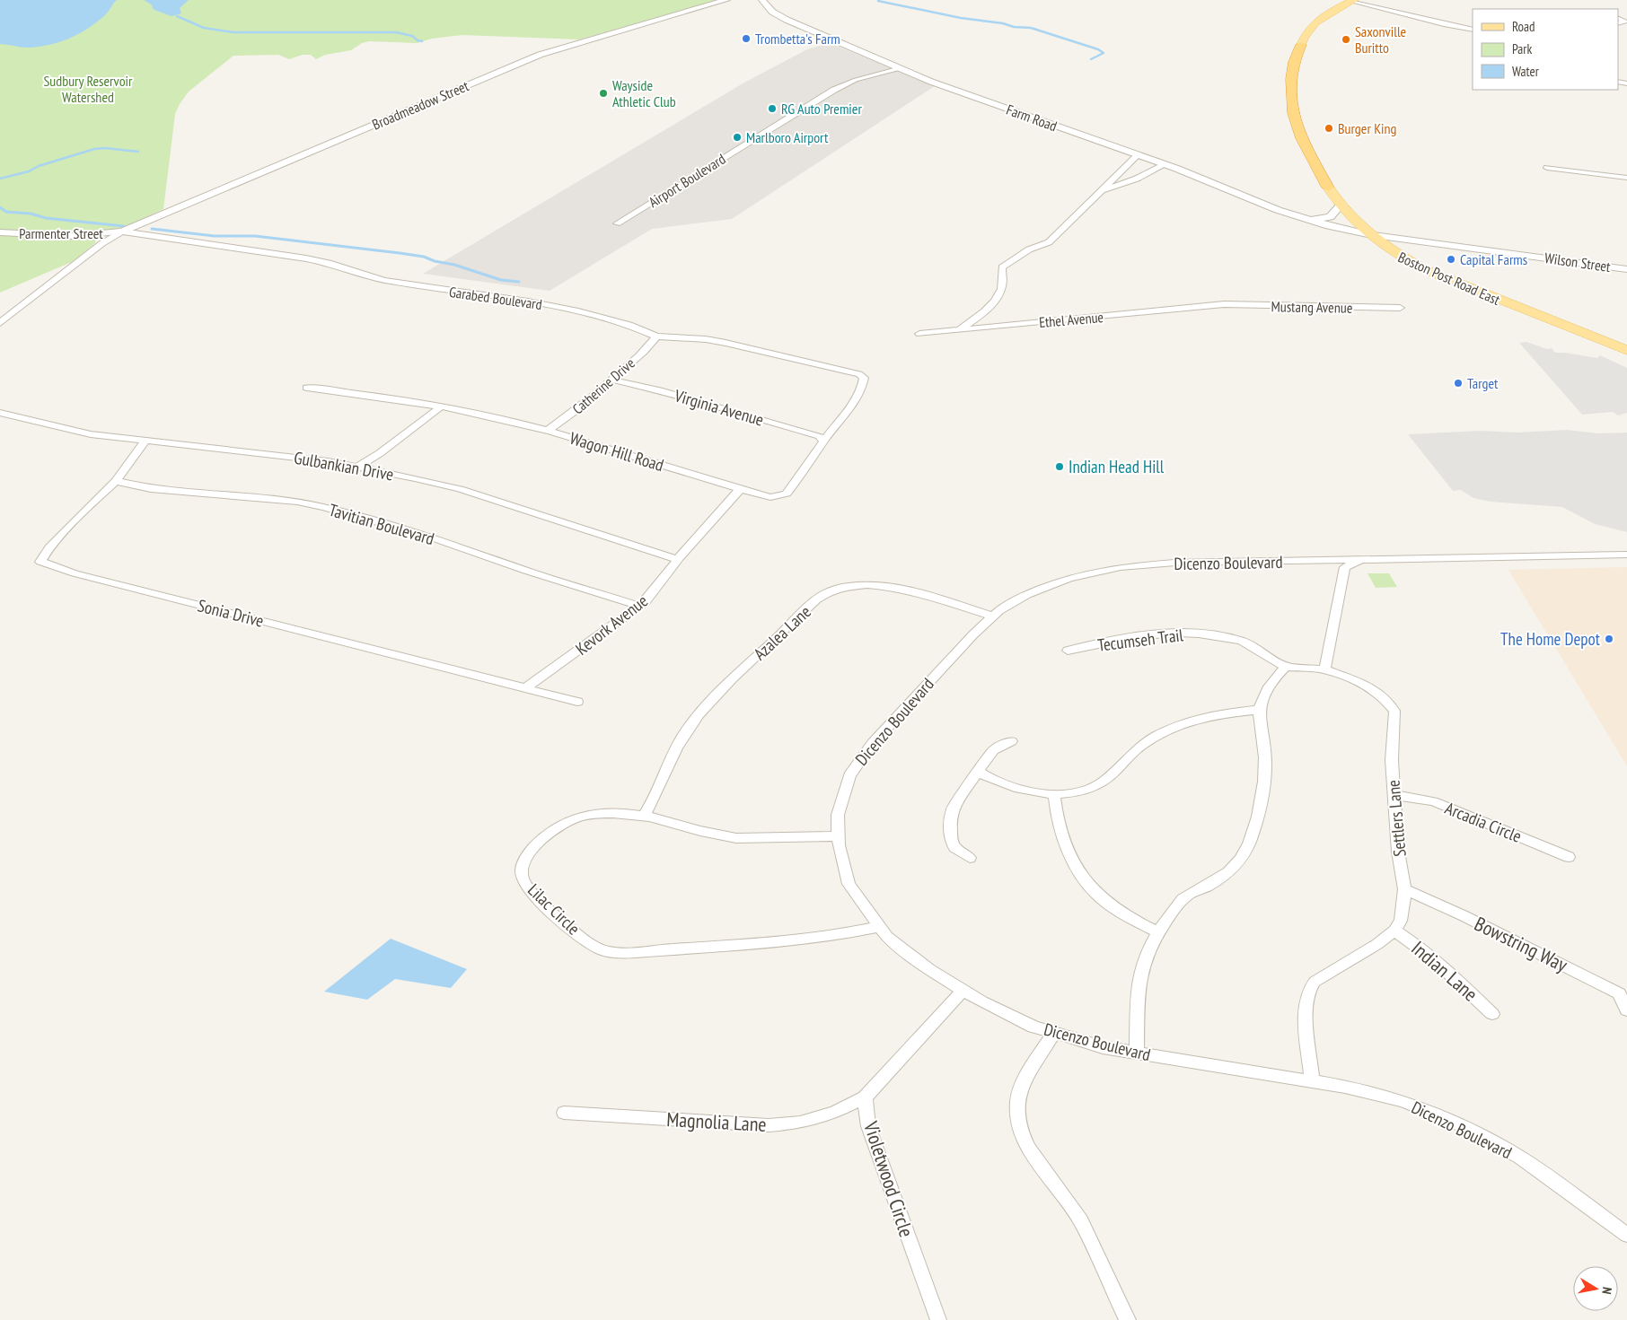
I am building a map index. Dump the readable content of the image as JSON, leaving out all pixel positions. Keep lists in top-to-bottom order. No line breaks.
{"streets":{"highway":["Boston Post Road East"],"street":["Broadmeadow Street","Farm Road","Airport Boulevard","Parmenter Street","Wilson Street","Garabed Boulevard","Mustang Avenue","Ethel Avenue","Catherine Drive","Virginia Avenue","Wagon Hill Road","Gulbankian Drive","Tavitian Boulevard","Dicenzo Boulevard","Sonia Drive","Kevork Avenue","Azalea Lane","Tecumseh Trail","Settlers Lane","Arcadia Circle","Lilac Circle","Bowstring Way","Indian Lane","Magnolia Lane","Violetwood Circle"]},"crossings":[["Broadmeadow Street","Parmenter Street"],["Broadmeadow Street","Garabed Boulevard"],["Farm Road","Airport Boulevard"],["Farm Road","Wilson Street"],["Farm Road","Boston Post Road East"],["Parmenter Street","Garabed Boulevard"],["Wilson Street","Boston Post Road East"],["Garabed Boulevard","Catherine Drive"],["Garabed Boulevard","Wagon Hill Road"],["Mustang Avenue","Ethel Avenue"],["Catherine Drive","Virginia Avenue"],["Catherine Drive","Wagon Hill Road"],["Virginia Avenue","Wagon Hill Road"],["Wagon Hill Road","Kevork Avenue"],["Gulbankian Drive","Sonia Drive"],["Gulbankian Drive","Kevork Avenue"],["Tavitian Boulevard","Sonia Drive"],["Tavitian Boulevard","Kevork Avenue"],["Dicenzo Boulevard","Azalea Lane"],["Dicenzo Boulevard","Settlers Lane"],["Dicenzo Boulevard","Lilac Circle"],["Dicenzo Boulevard","Violetwood Circle"],["Sonia Drive","Kevork Avenue"],["Azalea Lane","Lilac Circle"],["Tecumseh Trail","Settlers Lane"],["Settlers Lane","Arcadia Circle"],["Settlers Lane","Bowstring Way"],["Settlers Lane","Indian Lane"],["Magnolia Lane","Violetwood Circle"]],"parks":["Sudbury Reservoir Watershed"],"places":["Trombetta's Farm","Saxonville Buritto","Wayside Athletic Club","RG Auto Premier","Burger King","Marlboro Airport","Capital Farms","Target","Indian Head Hill","The Home Depot"],"legend":["Road","Park","Water"],"north":"right"}
